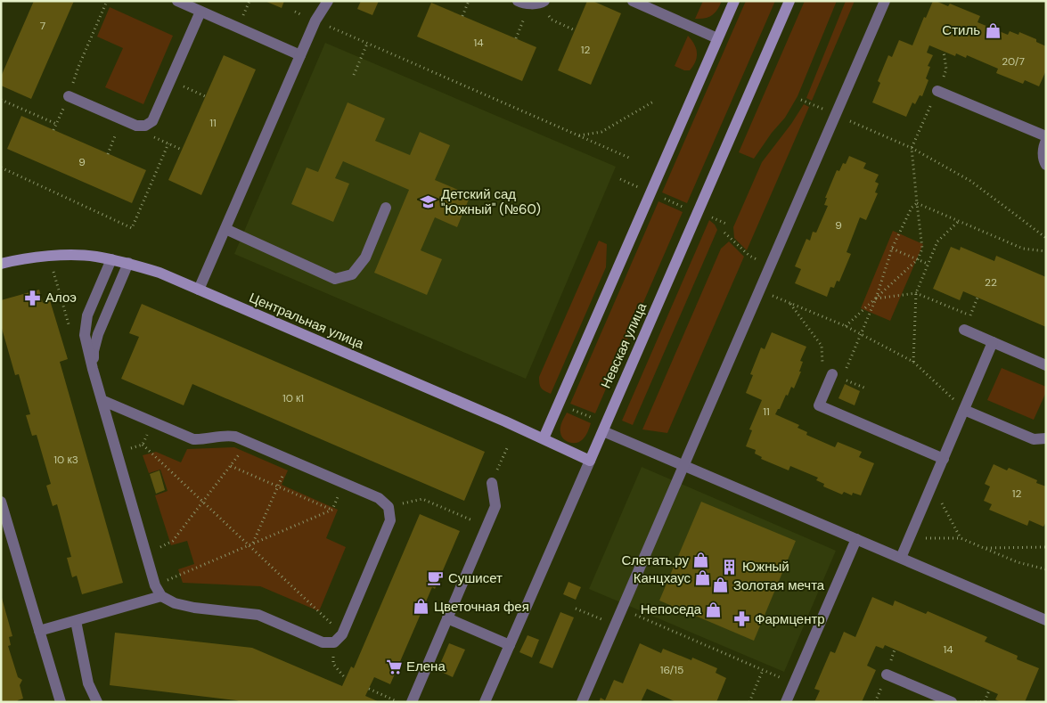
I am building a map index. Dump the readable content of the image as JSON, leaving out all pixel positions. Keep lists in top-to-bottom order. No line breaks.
{"streets":{"street":["Центральная улица","Невская улица"]},"crossings":[["Центральная улица","Невская улица"]],"places":{"shop":["Стиль","Слетать.ру","Канцхаус","Золотая мечта","Цветочная фея","Непоседа"],"school or university":["Детский сад \"Южный\" (№60)"],"pharmacy":["Алоэ","Фармцентр"],"building":["Южный"],"cafe":["Сушисет"],"supermarket":["Елена"]},"house_numbers":["7","14","12","20/7","11","9","9","22","10 к1","11","10 к3","12","14","16/15"]}
